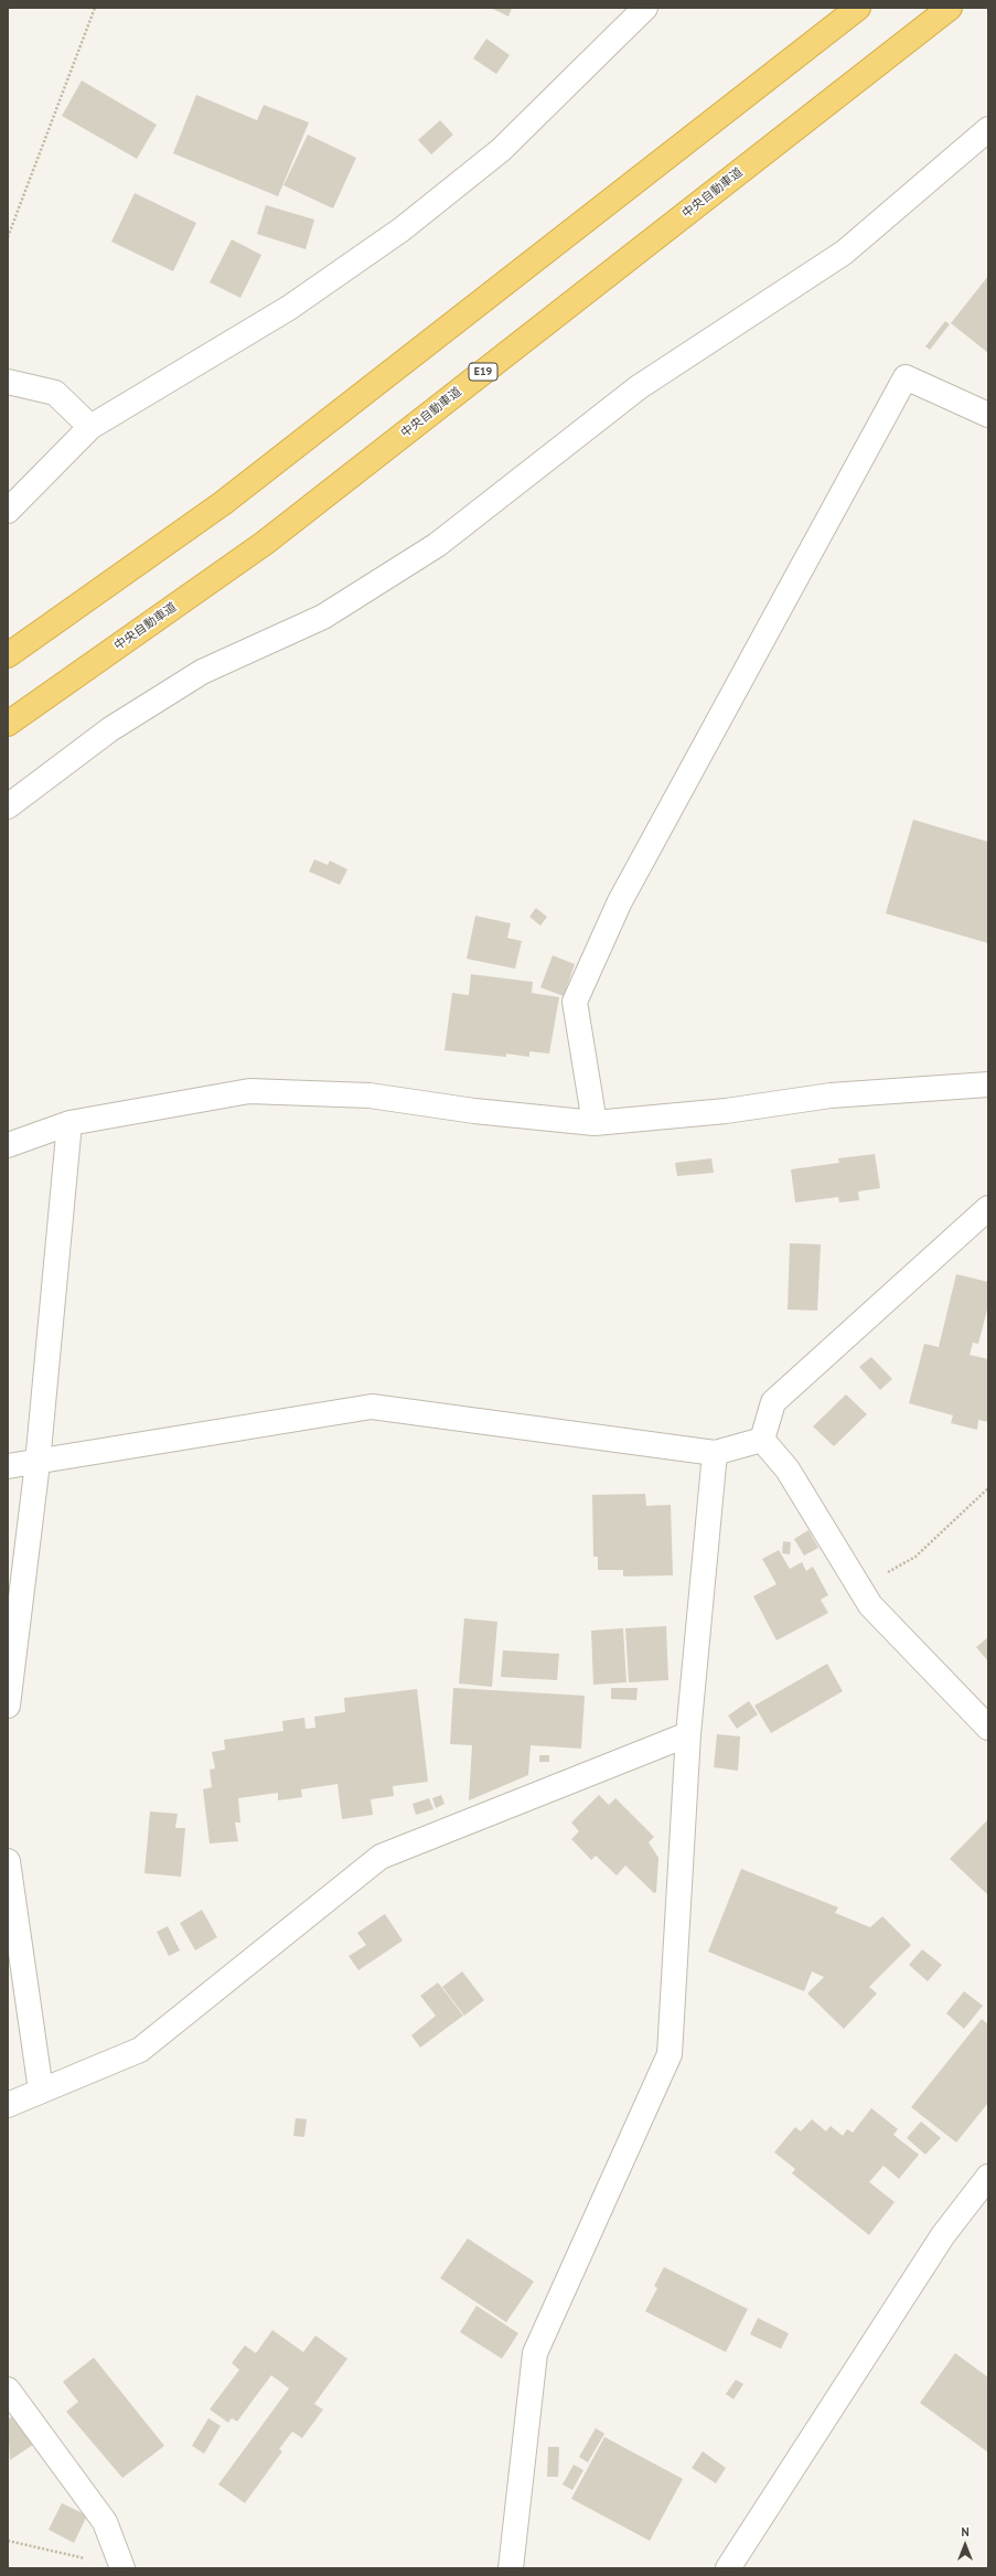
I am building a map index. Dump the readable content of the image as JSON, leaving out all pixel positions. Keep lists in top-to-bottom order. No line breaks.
{"streets":{"highway":["中央自動車道","E19"]},"north":"top"}
